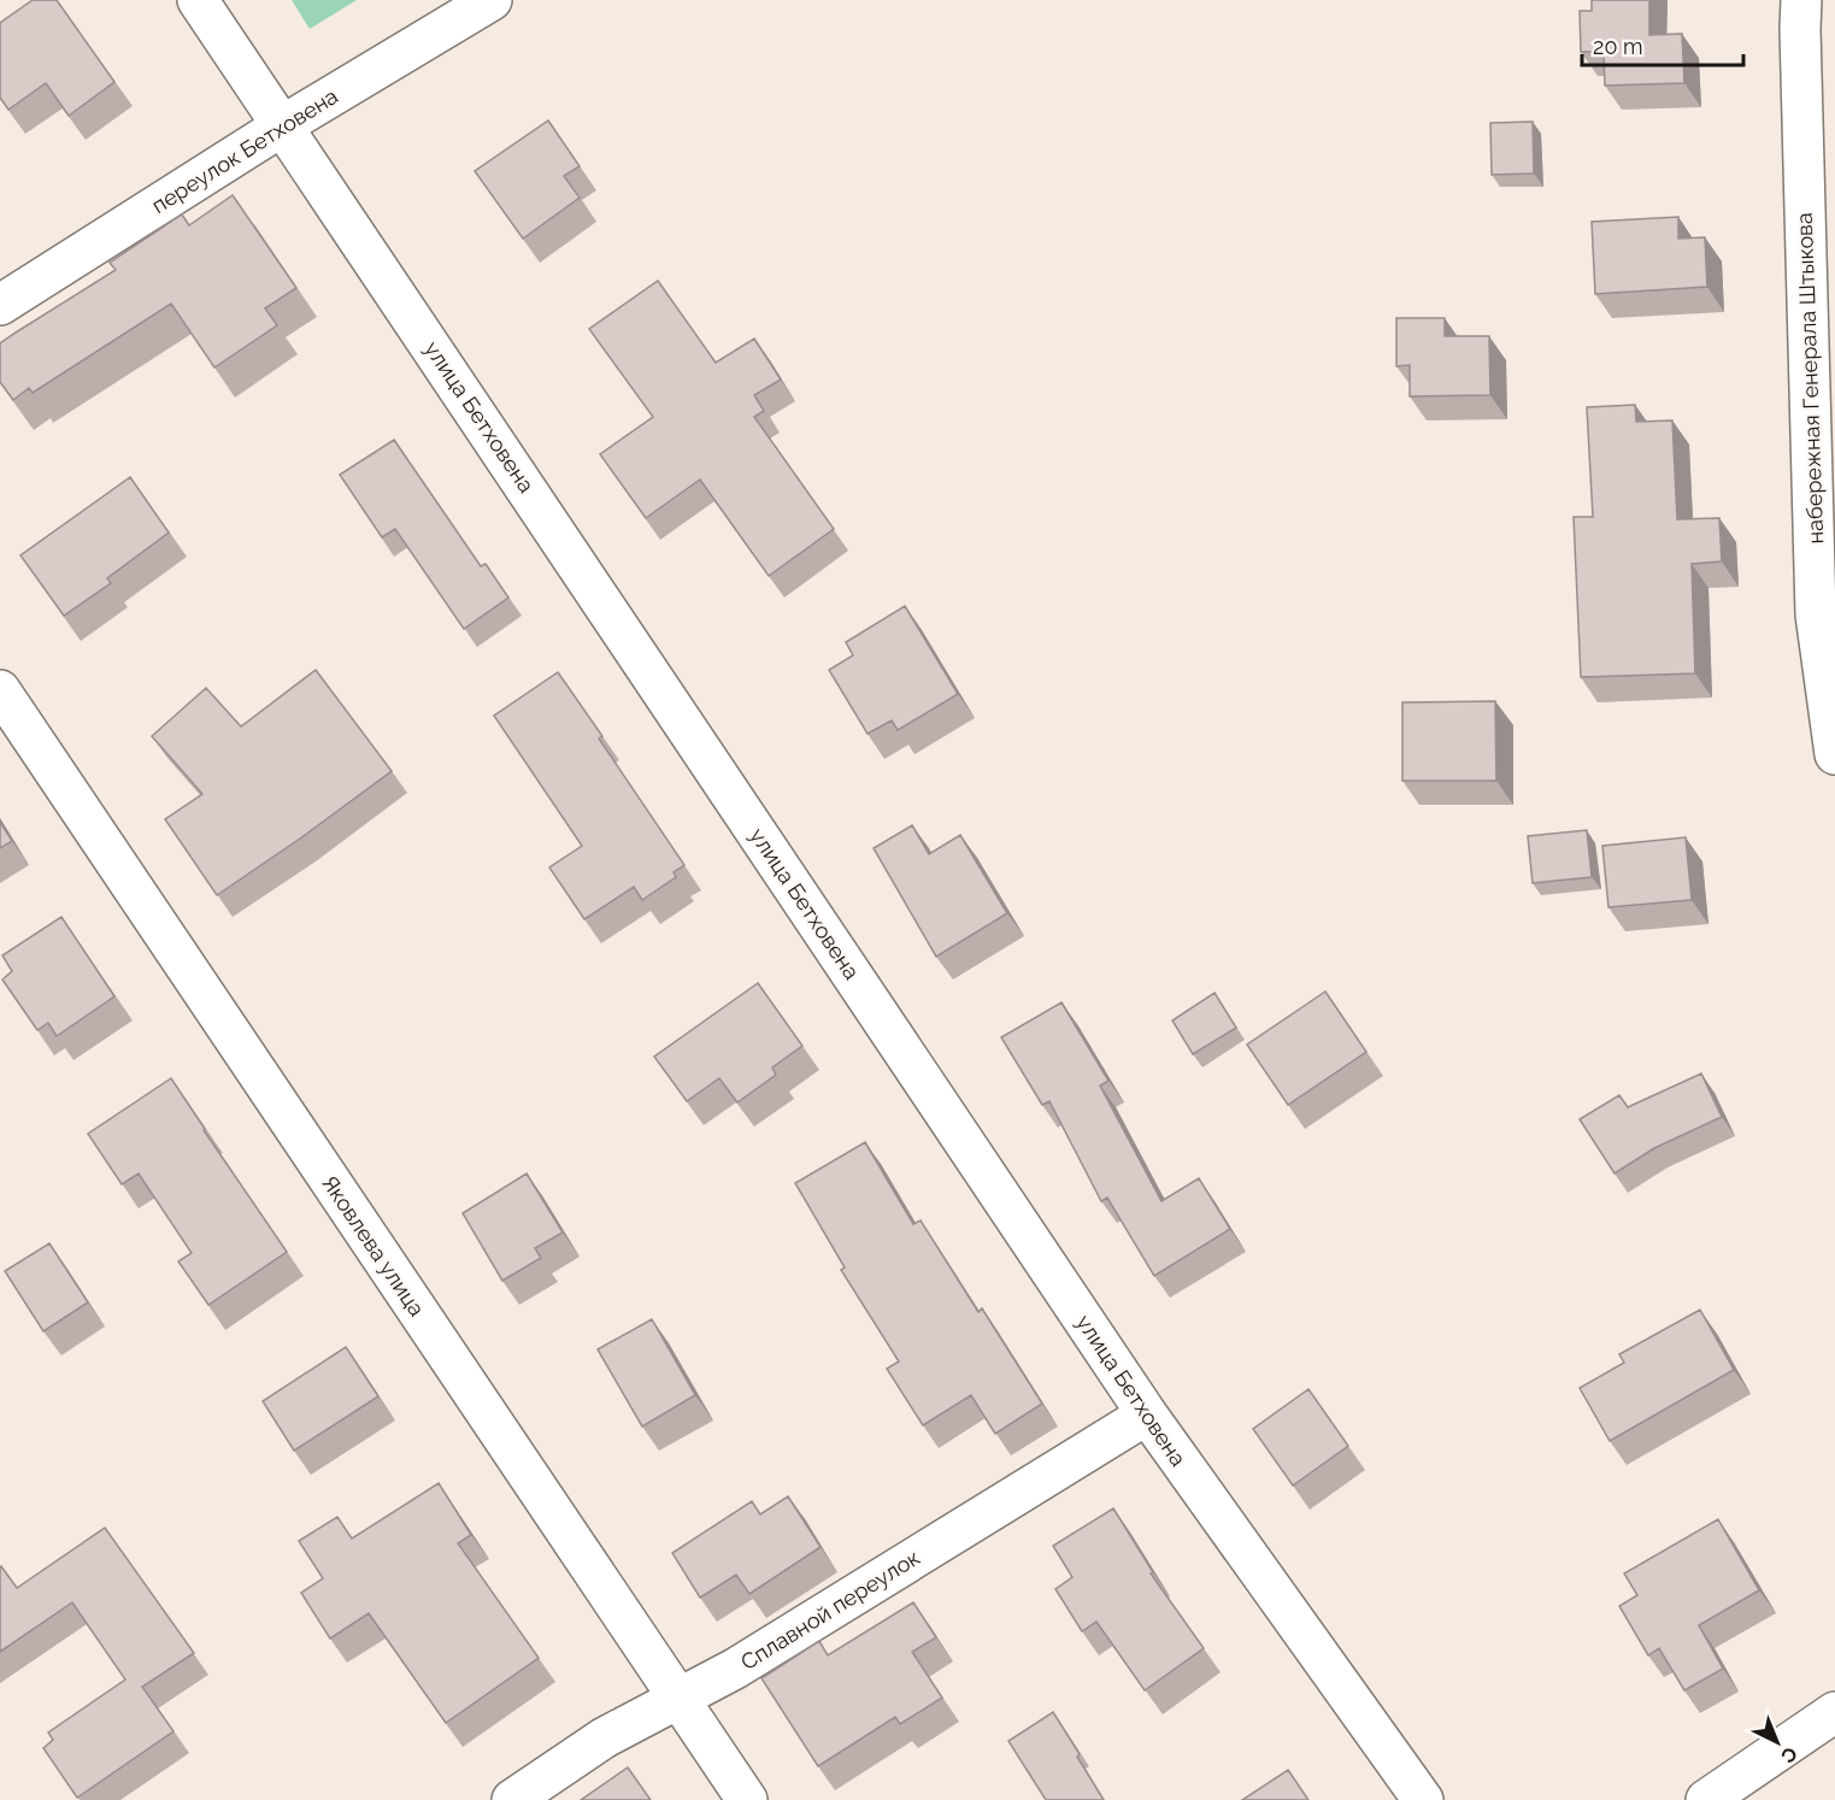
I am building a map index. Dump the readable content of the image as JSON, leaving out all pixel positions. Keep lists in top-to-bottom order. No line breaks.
{"streets":{"street":["переулок Бетховена","набережная Генерала Штыкова","улица Бетховена","Яковлева улица","Сплавной переулок"]},"crossings":[["переулок Бетховена","улица Бетховена"],["улица Бетховена","Сплавной переулок"],["Яковлева улица","Сплавной переулок"]],"scale_bar":"20 m","north":"bottom right"}
